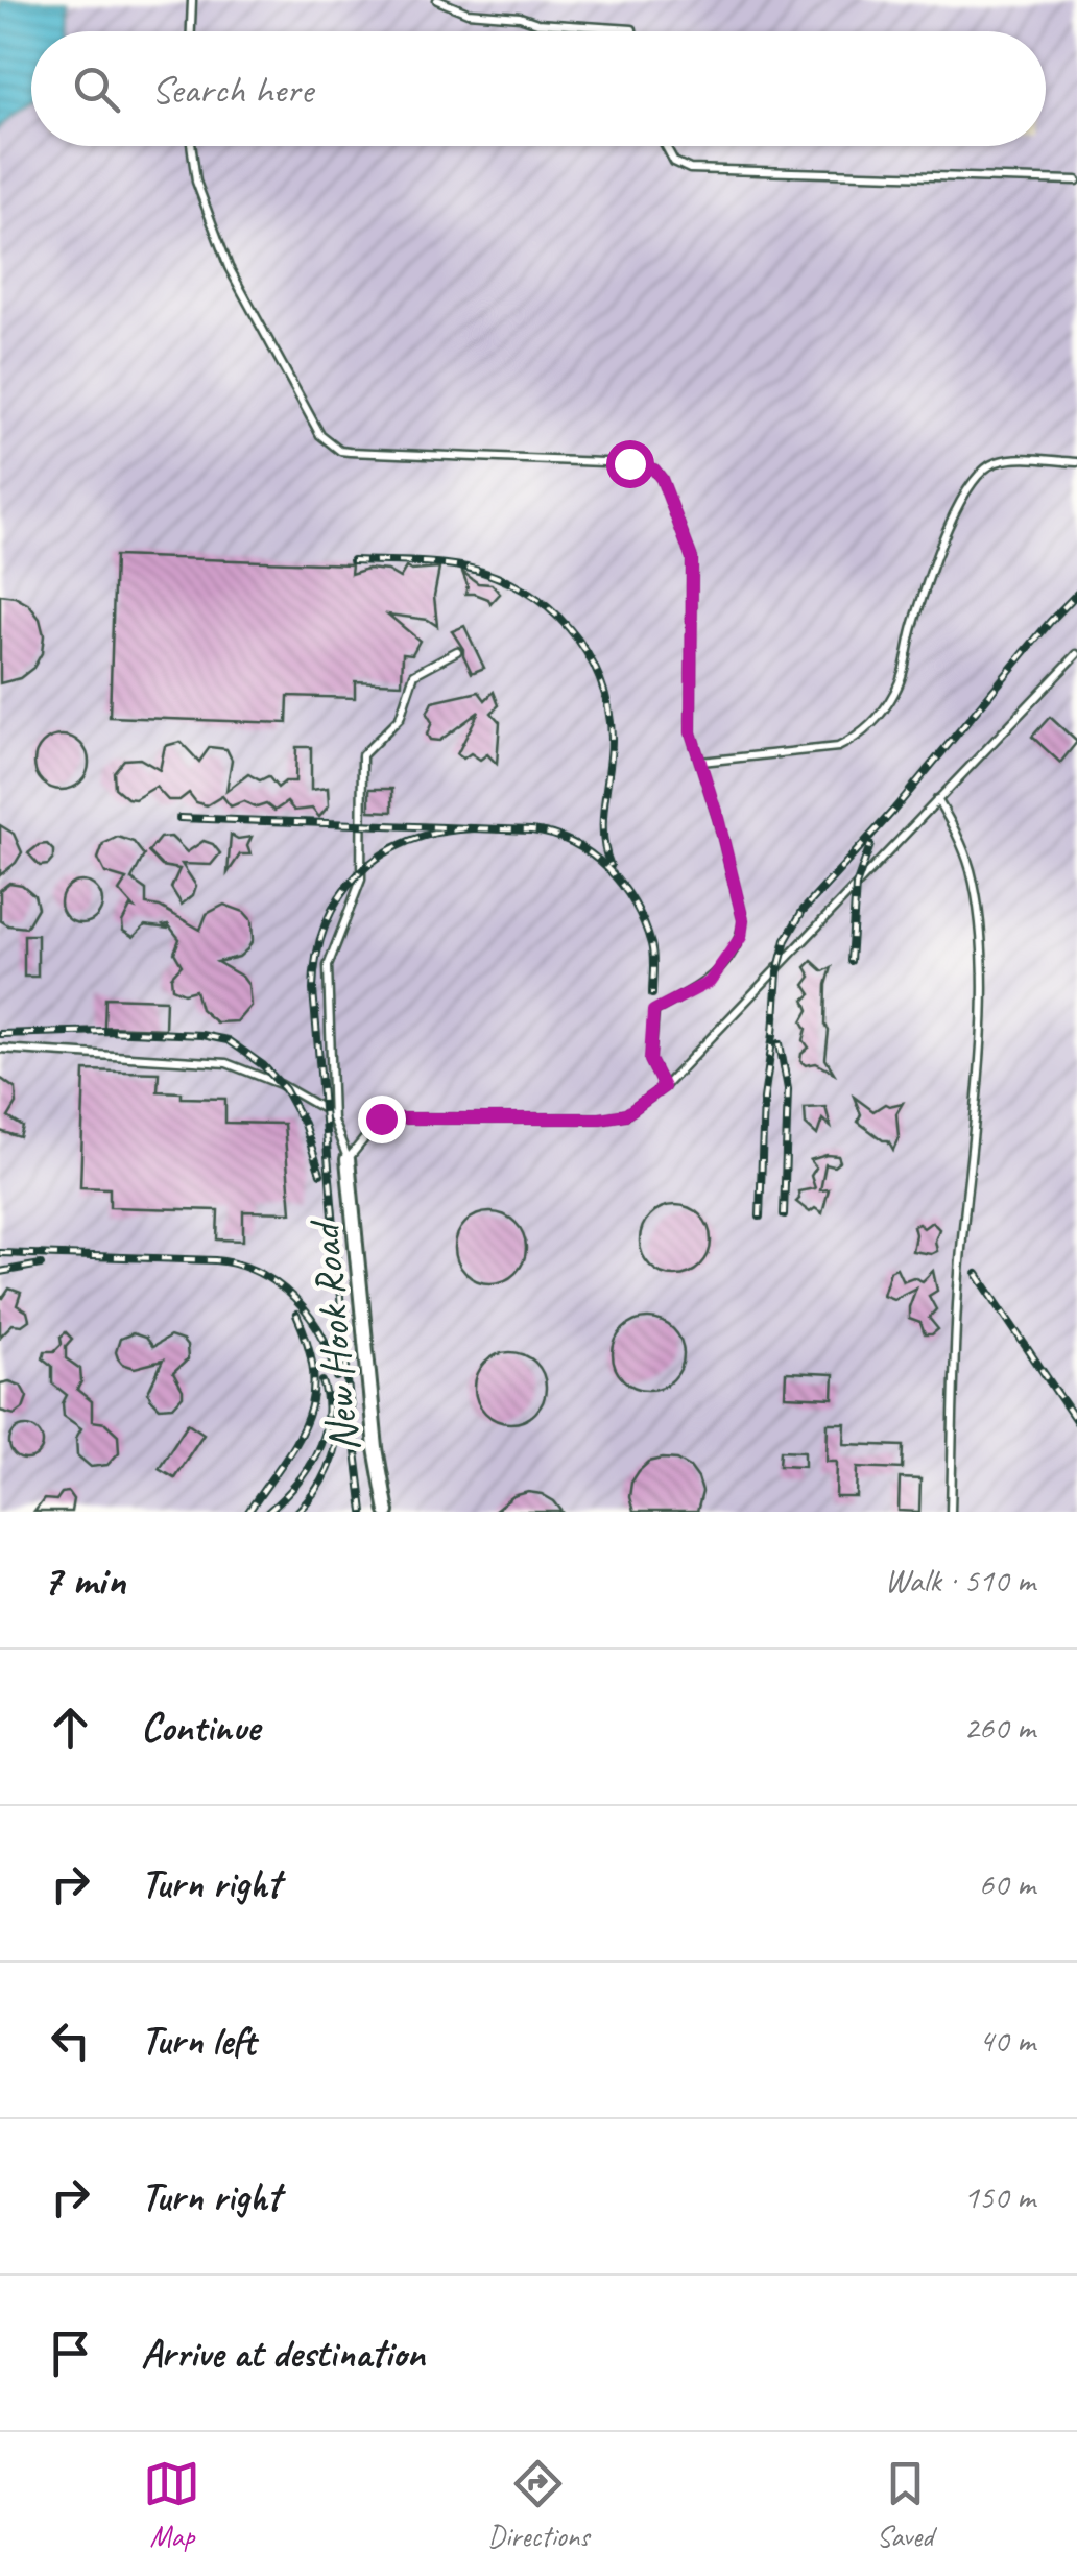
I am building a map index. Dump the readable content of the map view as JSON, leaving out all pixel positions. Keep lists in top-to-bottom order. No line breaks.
{"streets":{"street":["New Hook Road"]},"page":{"search":"Search here","heading":["7 min","Walk · 510 m"],"list":[["Continue","260 m"],["Turn right","60 m"],["Turn left","40 m"],["Turn right","150 m"],"Arrive at destination"],"nav":["Map","Directions","Saved"]}}
